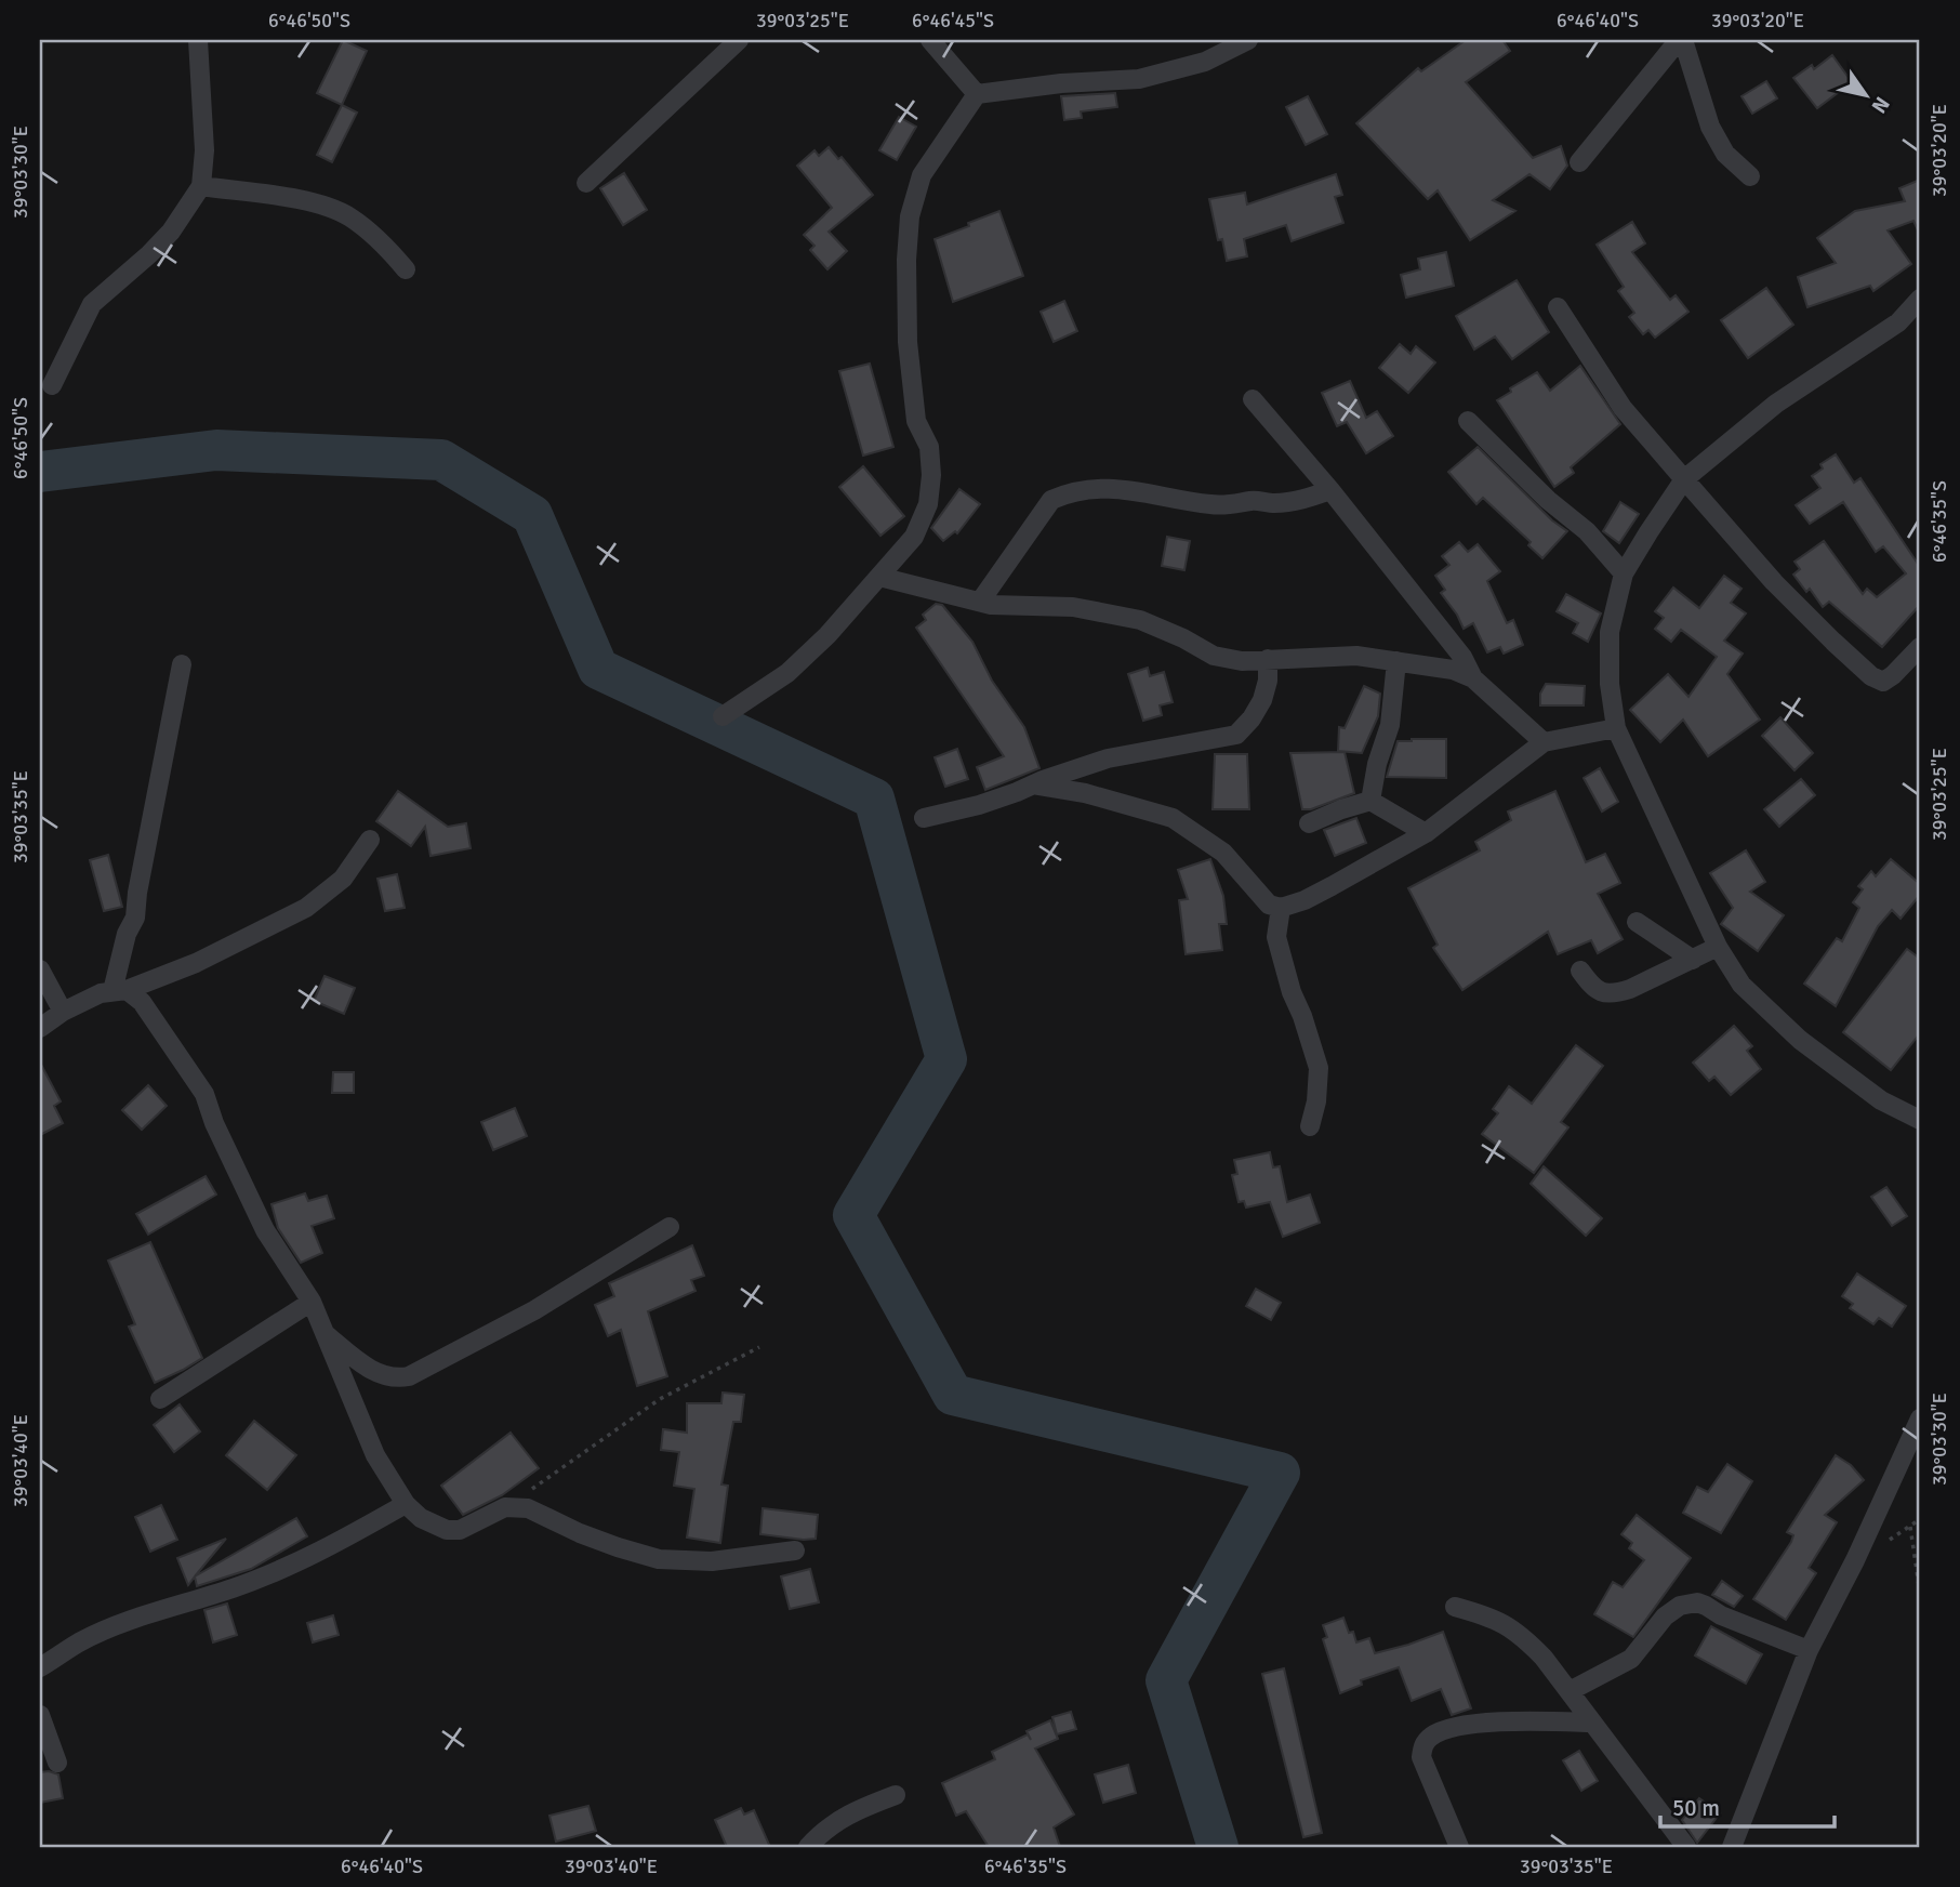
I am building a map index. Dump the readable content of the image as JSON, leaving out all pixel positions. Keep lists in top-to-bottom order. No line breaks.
{"scale_bar":"50 m","north":"bottom right","coordinates":["6°46'50\"S","39°03'25\"E","6°46'45\"S","6°46'40\"S","39°03'20\"E","39°03'30\"E","6°46'35\"S","39°03'35\"E","39°03'40\"E"]}
